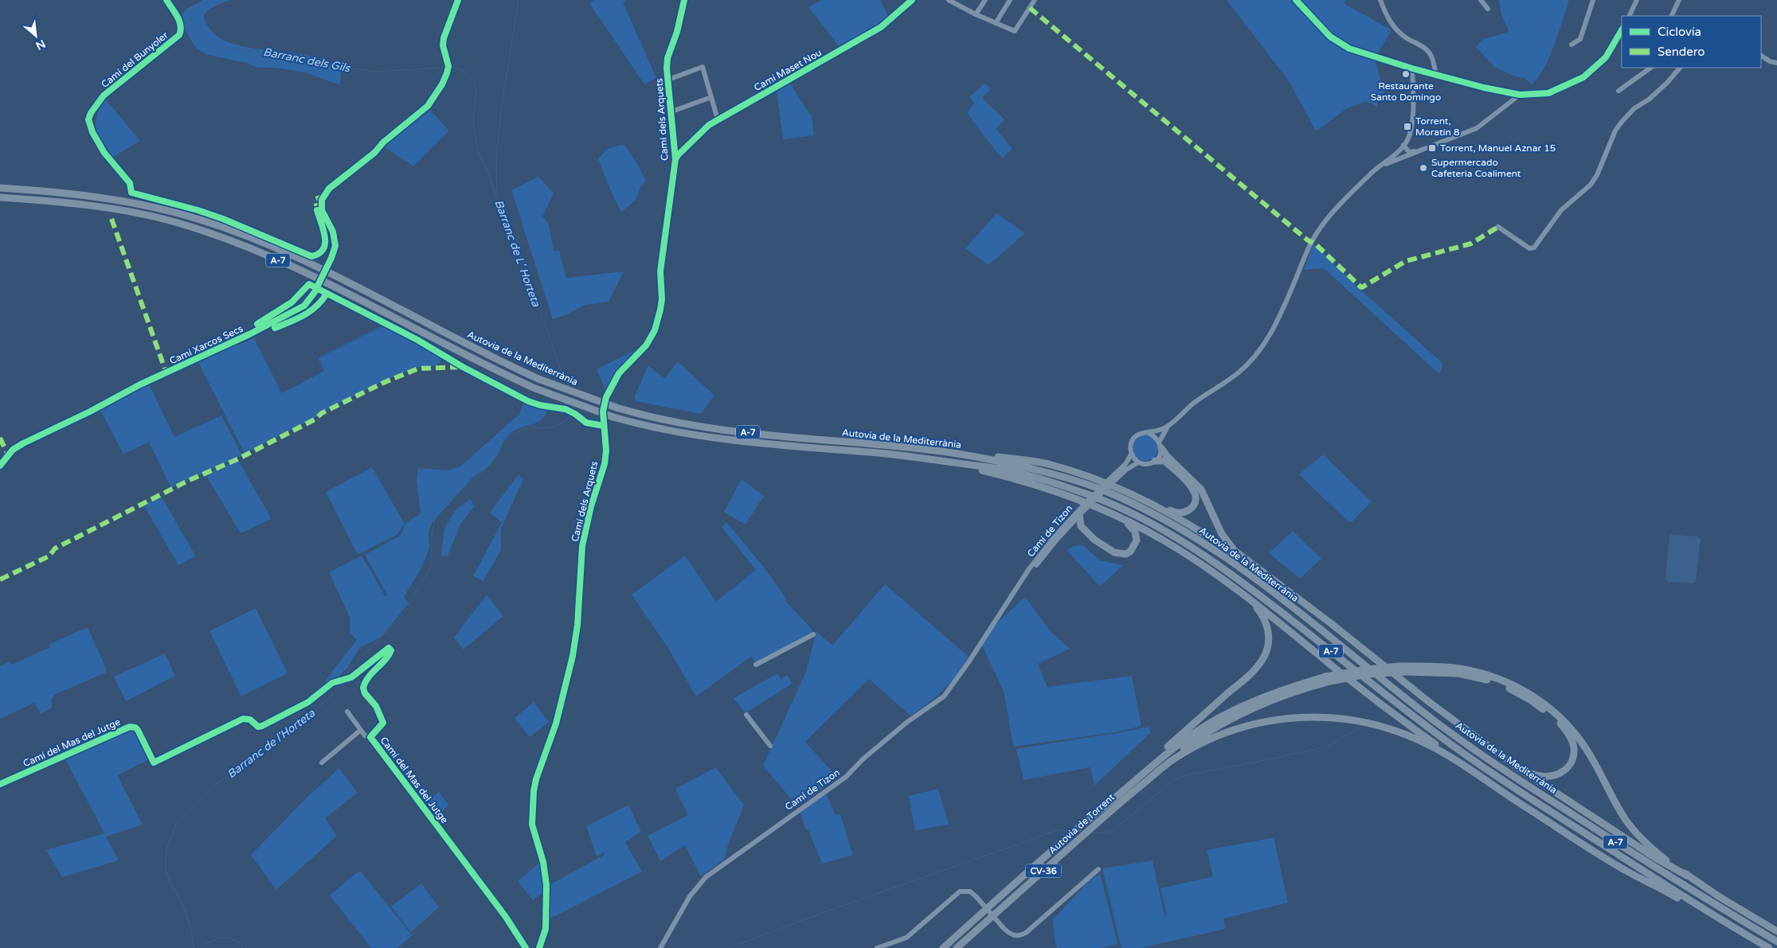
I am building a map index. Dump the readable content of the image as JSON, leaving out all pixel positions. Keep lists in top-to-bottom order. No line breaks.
{"streets":{"highway":["A-7","Autovia de la Mediterrània","Autovia de Torrent","CV-36"],"street":["Camí del Bunyoler","Camí Maset Nou","Camí dels Arquets","Camí Xarcos Secs","Camí de Tizon","Camí del Mas del Jutge"]},"crossings":[["Camí Maset Nou","Camí dels Arquets"]],"water":["Barranc dels Gils","Barranc de L' Horteta","Barranc de l'Horteta"],"places":{"other":["Restaurante Santo Domingo","Supermercado Cafeteria Coaliment"],"transit":["Torrent, Moratín 8","Torrent, Manuel Aznar 15"]},"legend":["Ciclovía","Sendero"],"north":"bottom right"}
